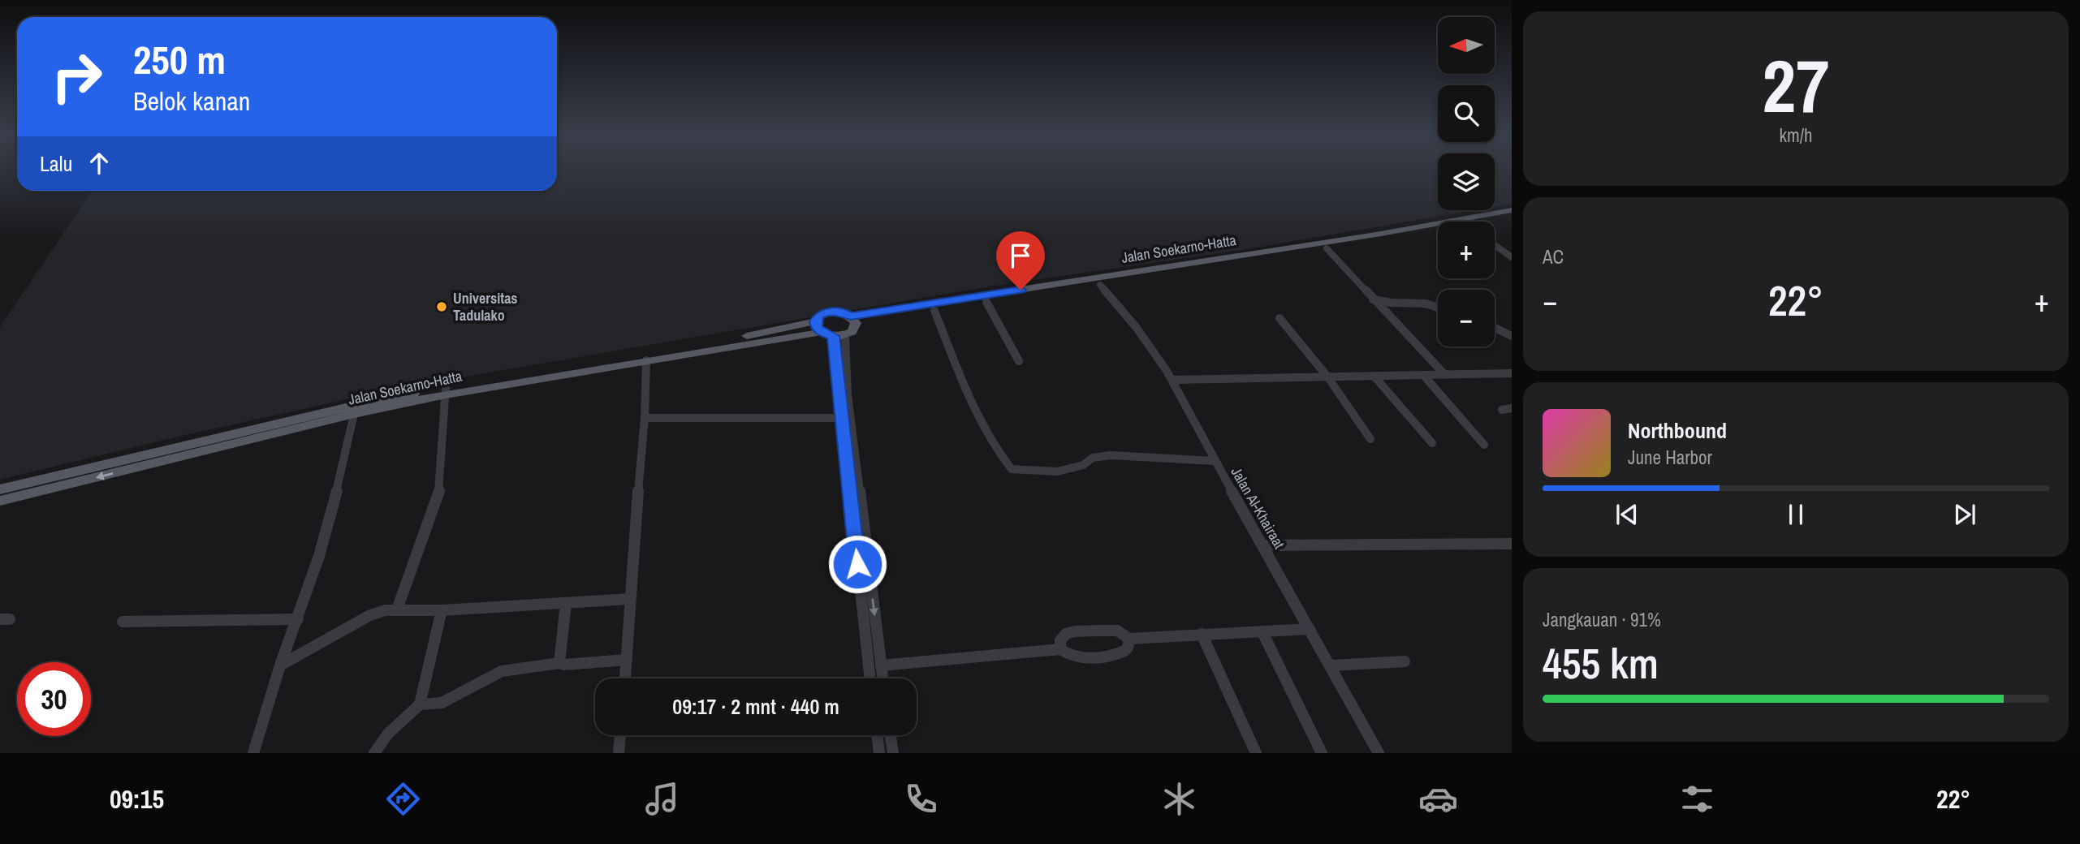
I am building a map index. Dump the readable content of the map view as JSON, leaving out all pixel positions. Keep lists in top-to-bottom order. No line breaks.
{"streets":{"main road":["Jalan Soekarno-Hatta"],"street":["Jalan Al-Khairaat"]},"crossings":[["Jalan Soekarno-Hatta","Jalan Al-Khairaat"]],"places":["Universitas Tadulako"],"north":"left","page":{"tile":[["27","km/h"],"AC",["Jangkauan · 91%","455 km"]],"map_buttons":["+","−"],"turn":["250 m","Belok kanan"],"then":"Lalu","heat":["−","22°","+"],"song":["Northbound","June Harbor"],"limit":"30","trip":"09:17 · 2 mnt · 440 m","tabs":["09:15","22°"]}}
